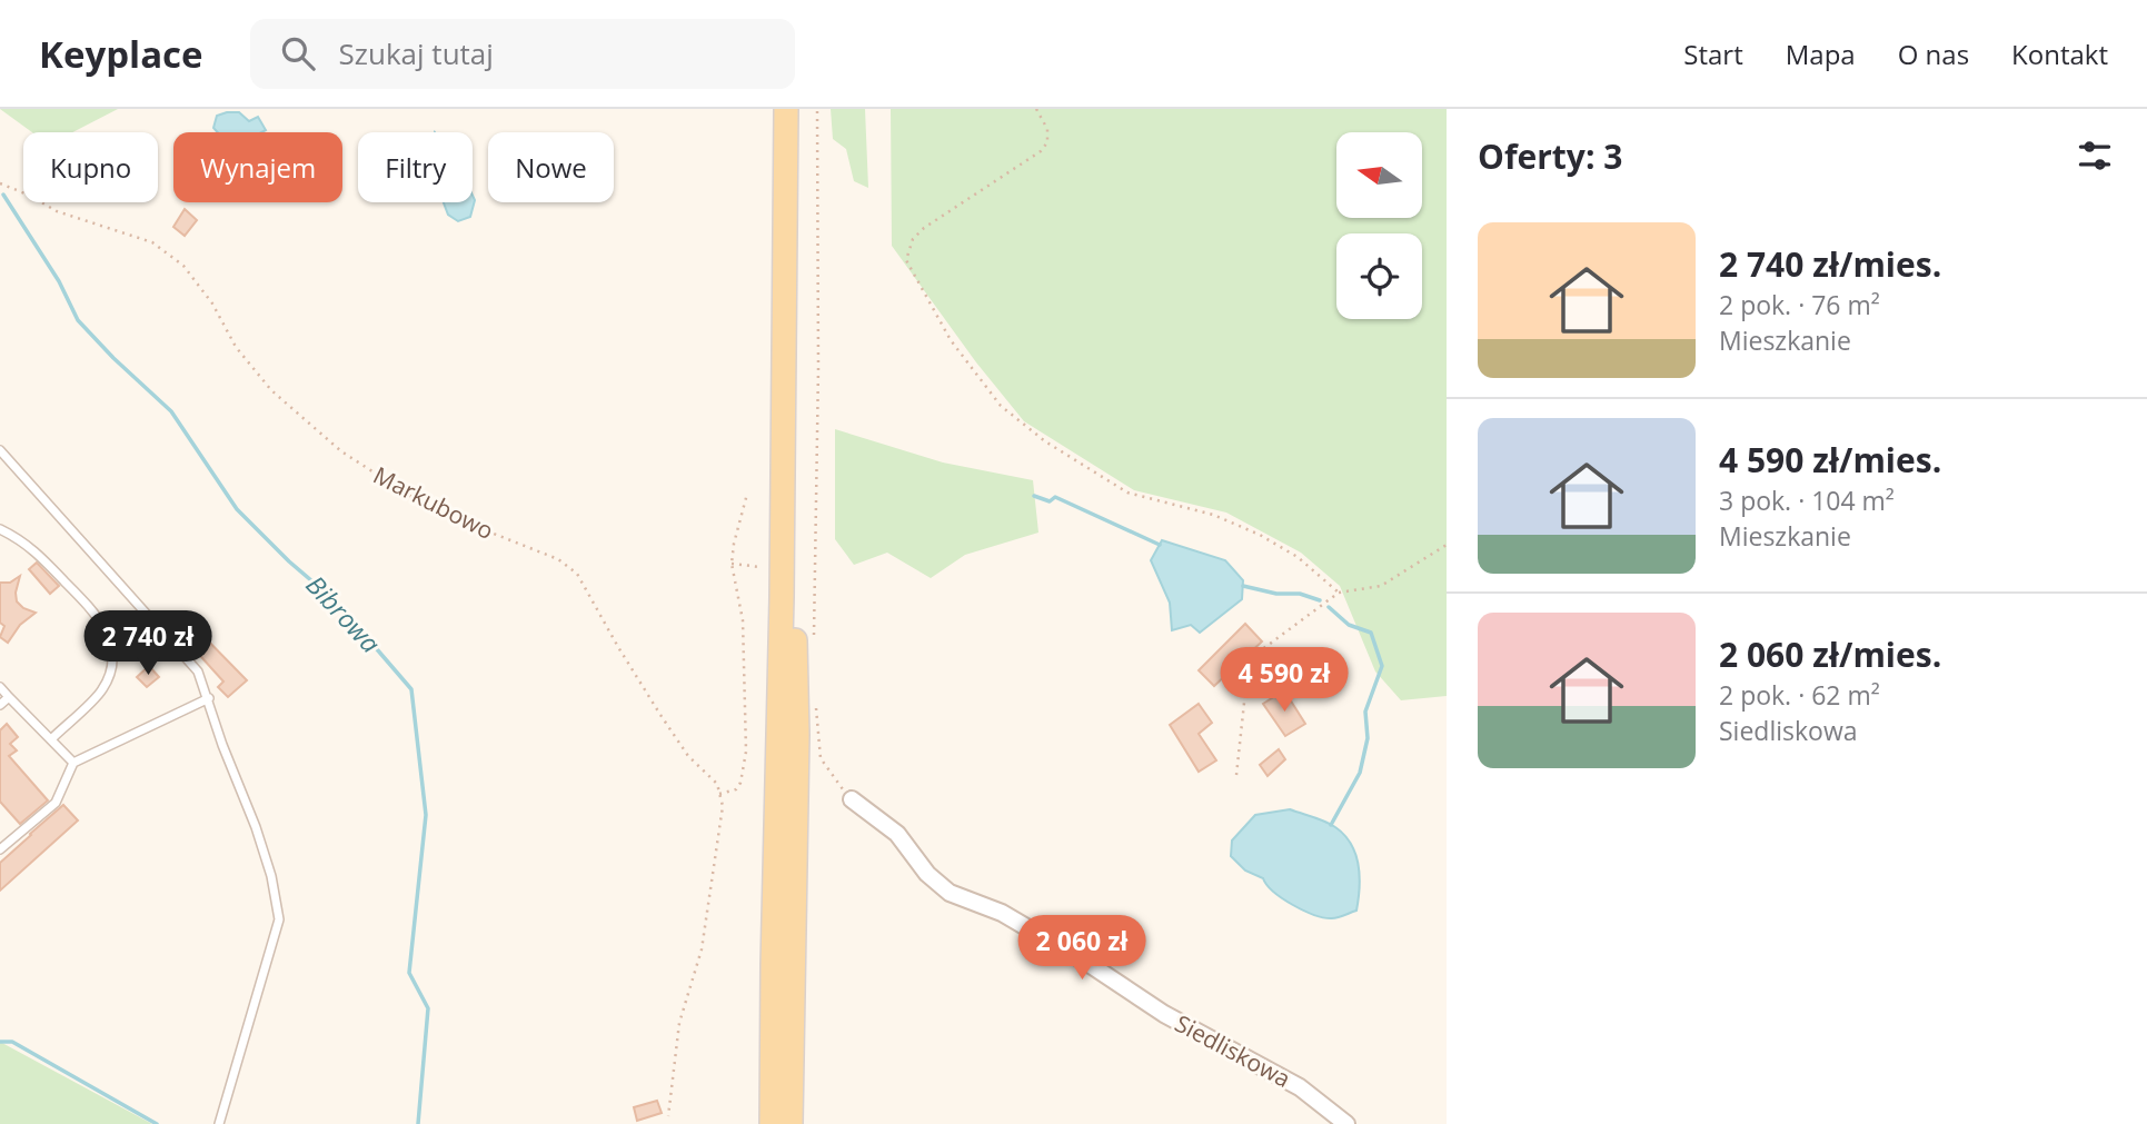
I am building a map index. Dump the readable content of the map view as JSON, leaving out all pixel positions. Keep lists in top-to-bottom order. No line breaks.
{"streets":{"street":["Siedliskowa"],"path":["Markubowo"]},"water":["Bibrowa"],"north":"left","page":{"header":"Keyplace","search":"Szukaj tutaj","nav":["Start","Mapa","O nas","Kontakt"],"heading":"Oferty: 3","chip":["Kupno","Wynajem","Filtry","Nowe"],"list":[{"name":"2 740 zł/mies.","note":"2 pok. · 76 m² · Mieszkanie"},{"name":"4 590 zł/mies.","note":"3 pok. · 104 m² · Mieszkanie"},{"name":"2 060 zł/mies.","note":"2 pok. · 62 m² · Siedliskowa"}],"price":["2 740 zł","4 590 zł","2 060 zł"]}}
